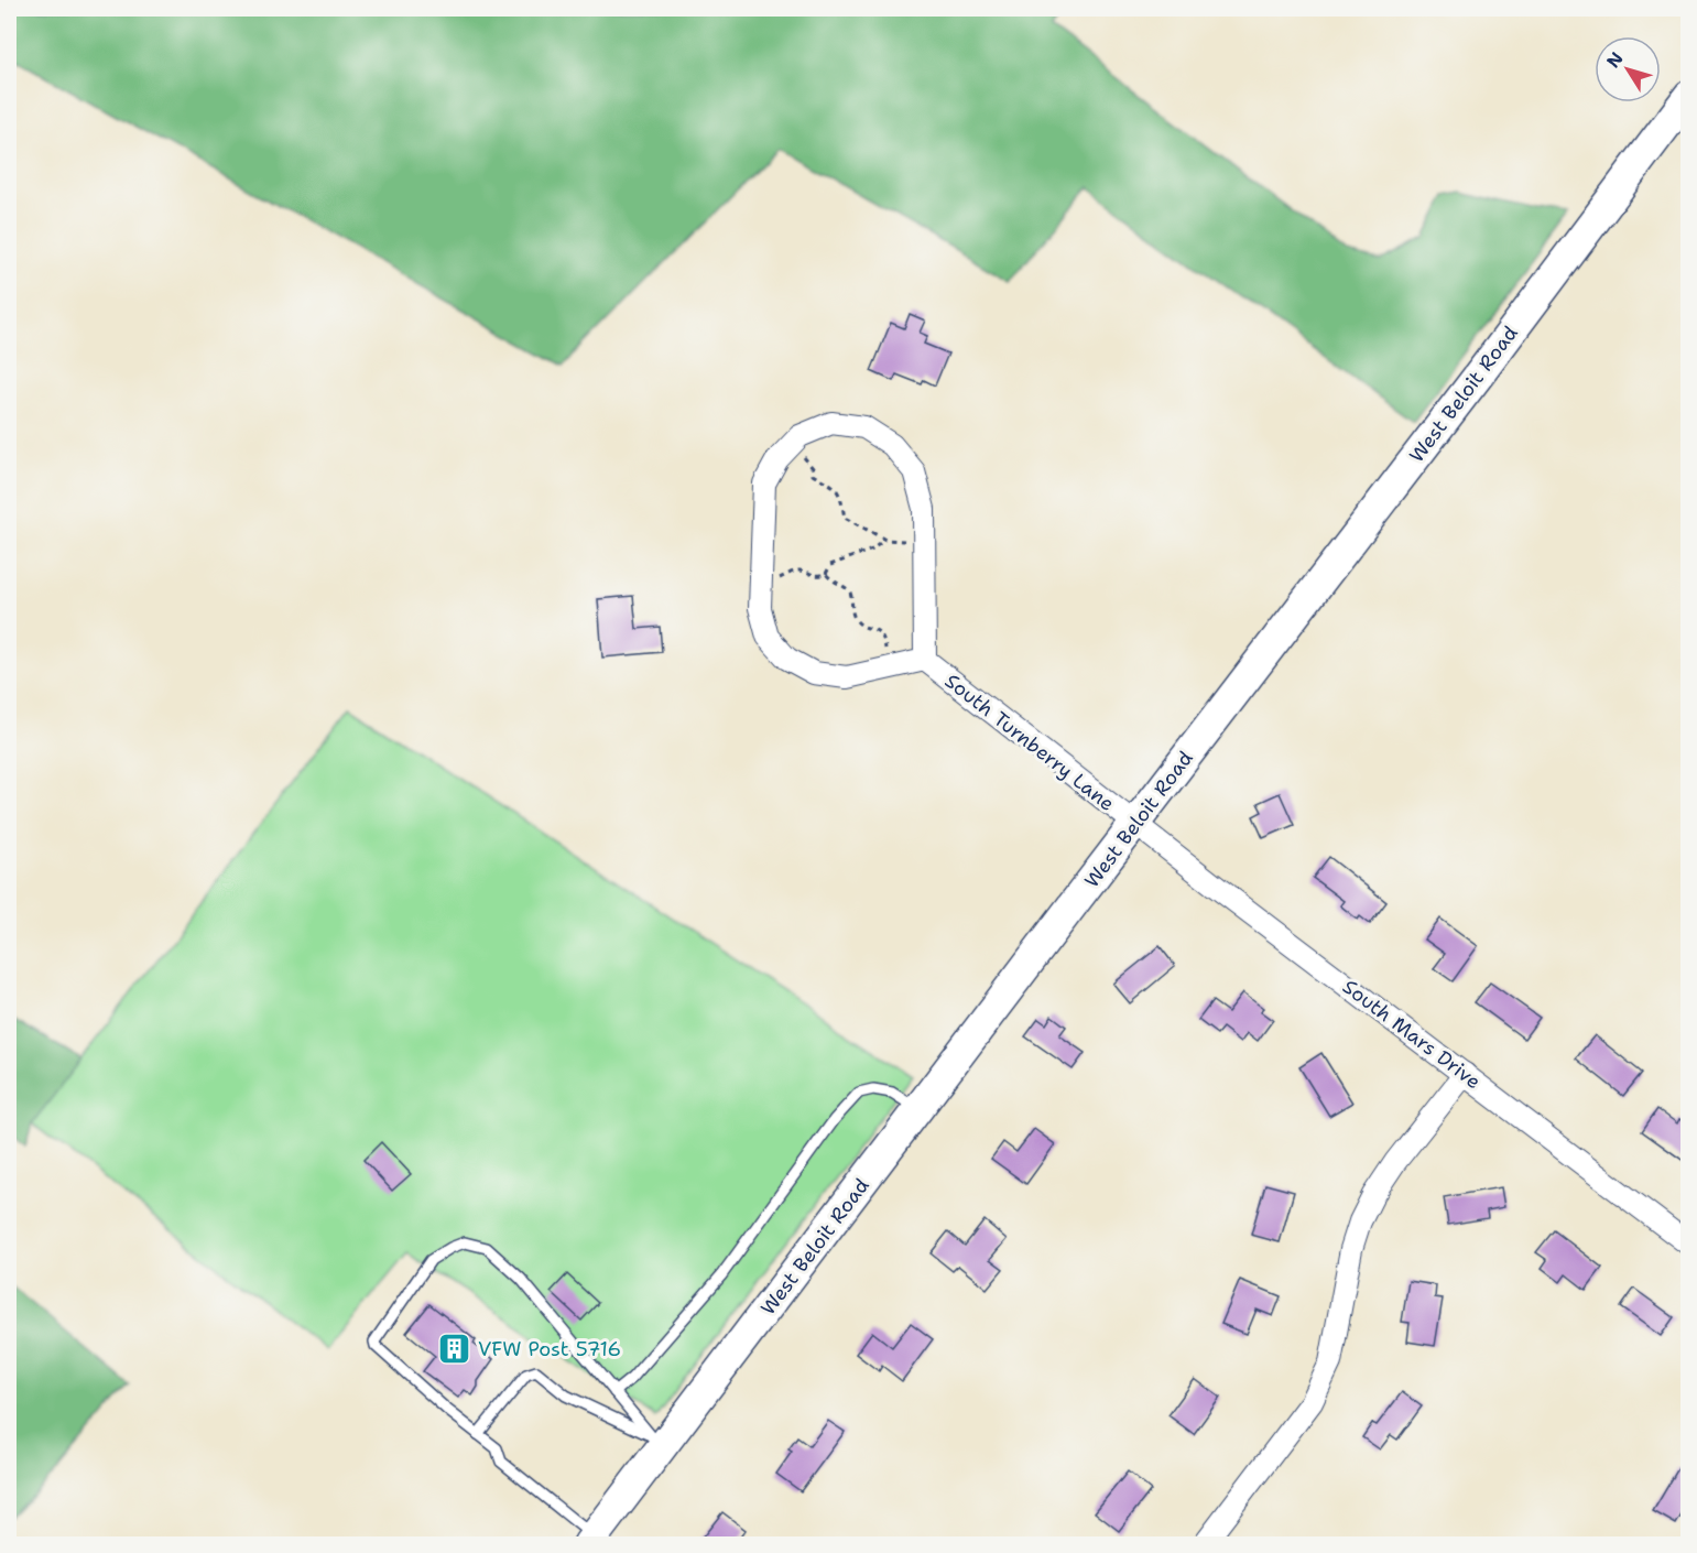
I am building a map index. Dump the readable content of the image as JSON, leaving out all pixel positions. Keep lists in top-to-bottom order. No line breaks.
{"streets":{"main road":["West Beloit Road"],"street":["South Turnberry Lane","South Mars Drive"]},"crossings":[["West Beloit Road","South Turnberry Lane"],["West Beloit Road","South Mars Drive"],["South Turnberry Lane","South Mars Drive"]],"places":{"building":["VFW Post 5716"]},"north":"top left"}
